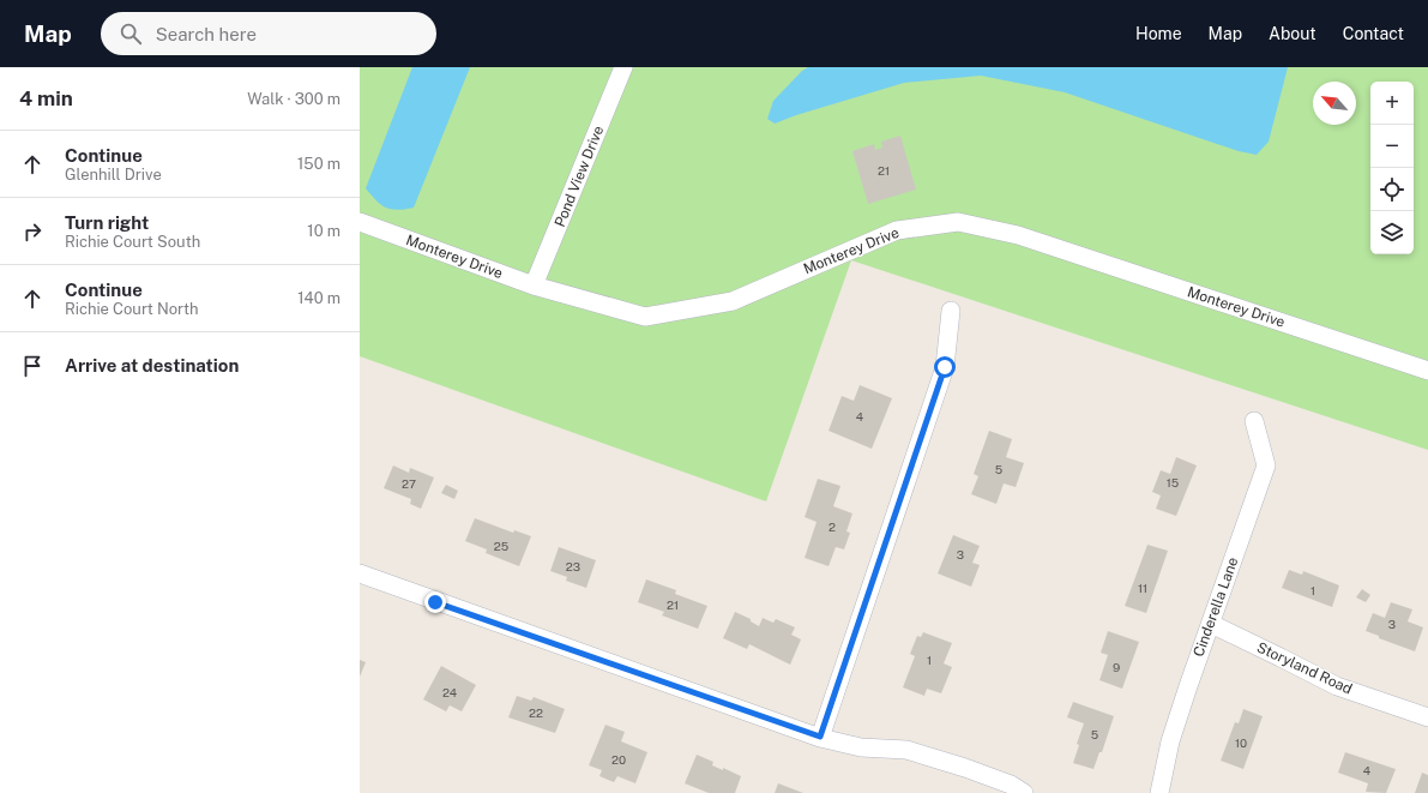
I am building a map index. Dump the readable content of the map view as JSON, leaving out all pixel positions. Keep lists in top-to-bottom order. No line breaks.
{"streets":{"street":["Pond View Drive","Monterey Drive","Cinderella Lane","Storyland Road"]},"crossings":[["Pond View Drive","Monterey Drive"],["Cinderella Lane","Storyland Road"]],"house_numbers":["21","4","5","15","27","2","25","3","23","11","1","21","3","1","9","24","22","5","10","20","4"],"north":"top left","page":{"header":"Map","search":"Search here","nav":["Home","Map","About","Contact"],"heading":["4 min","Walk · 300 m"],"map_buttons":["+","−"],"list":[["Continue","Glenhill Drive","150 m"],["Turn right","Richie Court South","10 m"],["Continue","Richie Court North","140 m"],"Arrive at destination"]}}
